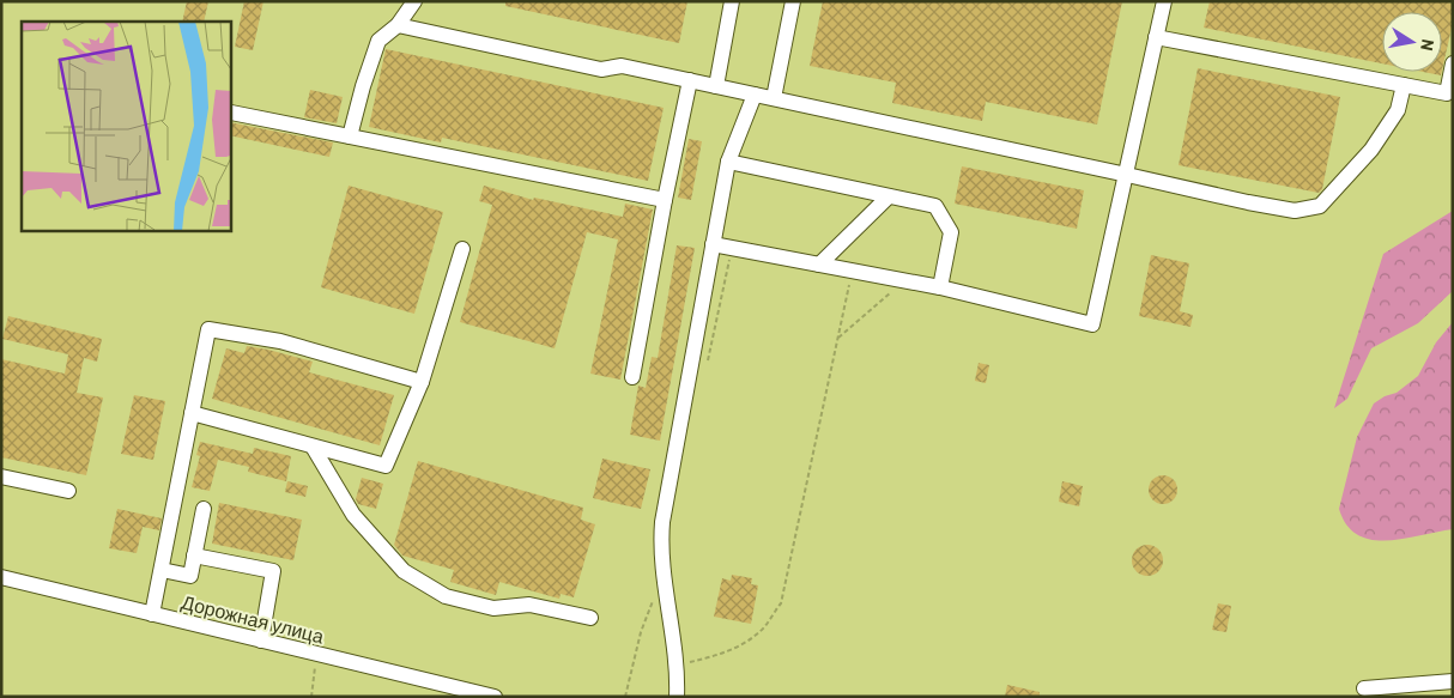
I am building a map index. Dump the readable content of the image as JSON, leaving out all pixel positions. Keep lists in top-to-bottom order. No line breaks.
{"streets":{"street":["Дорожная улица"]},"north":"right"}
